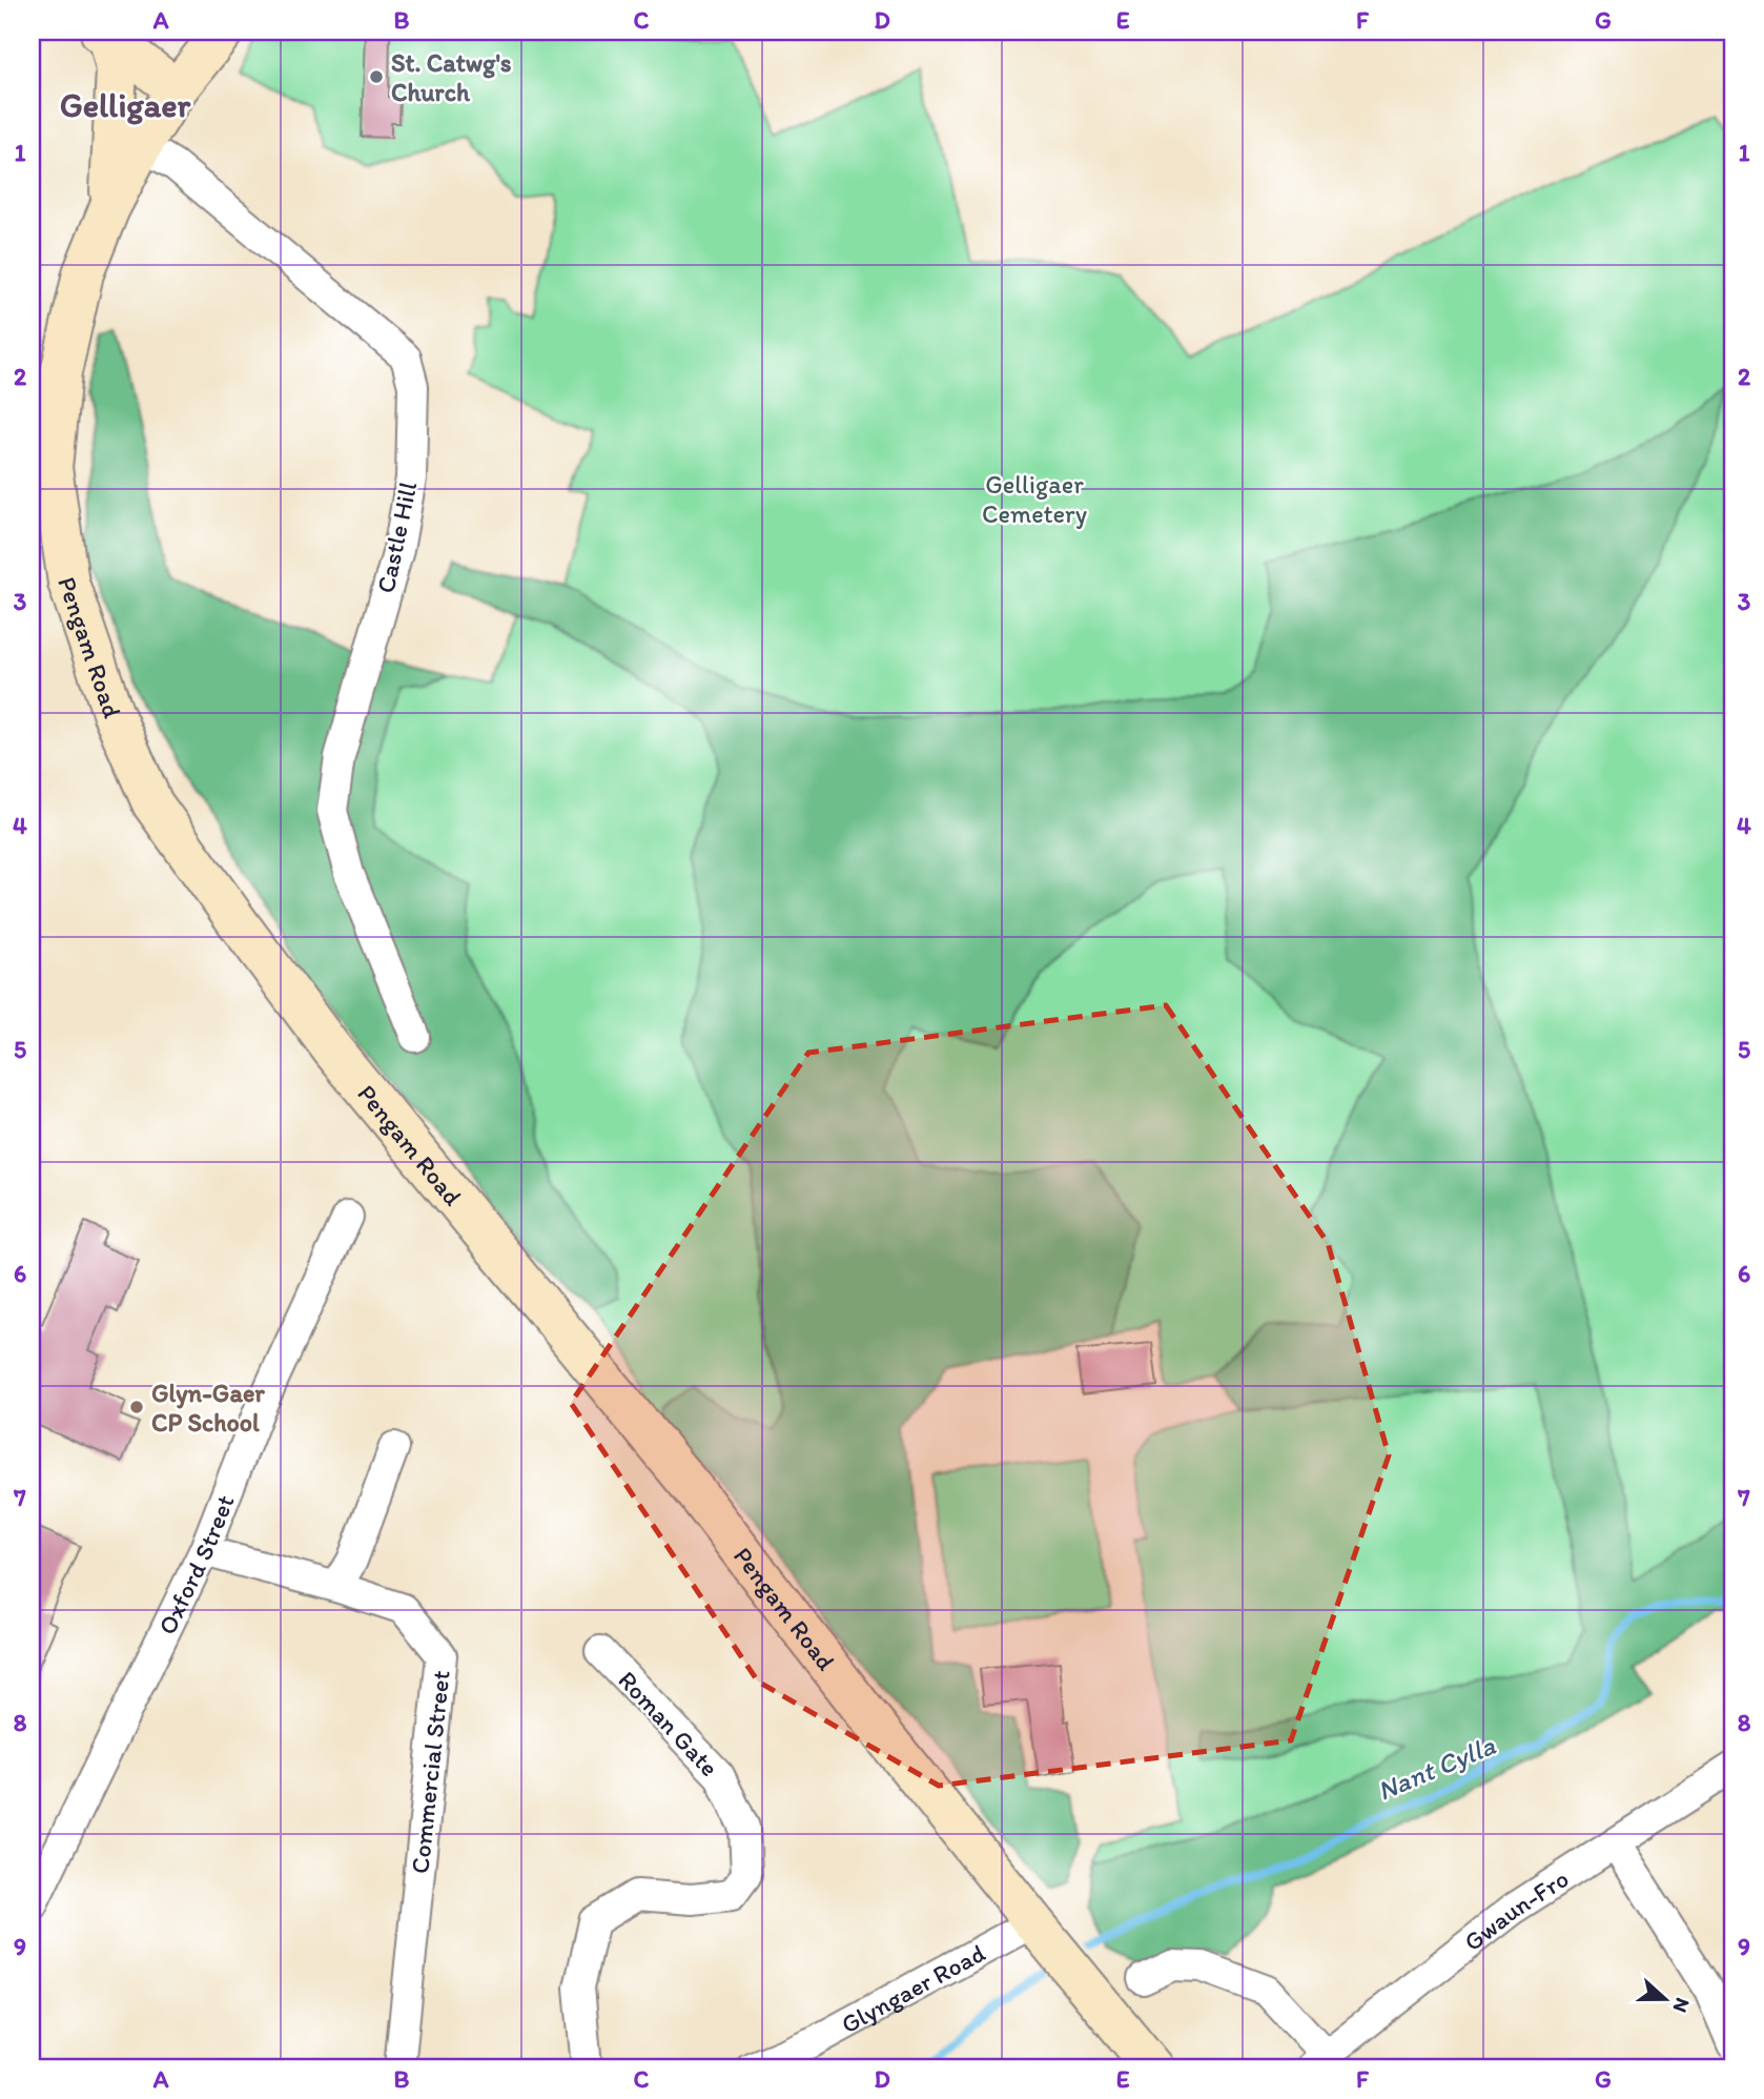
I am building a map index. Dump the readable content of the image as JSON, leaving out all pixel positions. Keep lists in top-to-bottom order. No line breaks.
{"streets":{"main road":["Pengam Road"],"street":["Castle Hill","Oxford Street","Roman Gate","Commercial Street","Gwaun-Fro","Glyngaer Road"]},"crossings":[["Castle Hill","Pengam Road"],["Pengam Road","Glyngaer Road"],["Oxford Street","Commercial Street"]],"districts":["Gelligaer"],"water":["Nant Cylla"],"parks":["Gelligaer Cemetery"],"places":["St. Catwg's Church","Glyn-Gaer CP School"],"north":"right","grid":{"columns":["A","B","C","D","E","F","G"],"rows":["1","2","3","4","5","6","7","8","9"]}}
